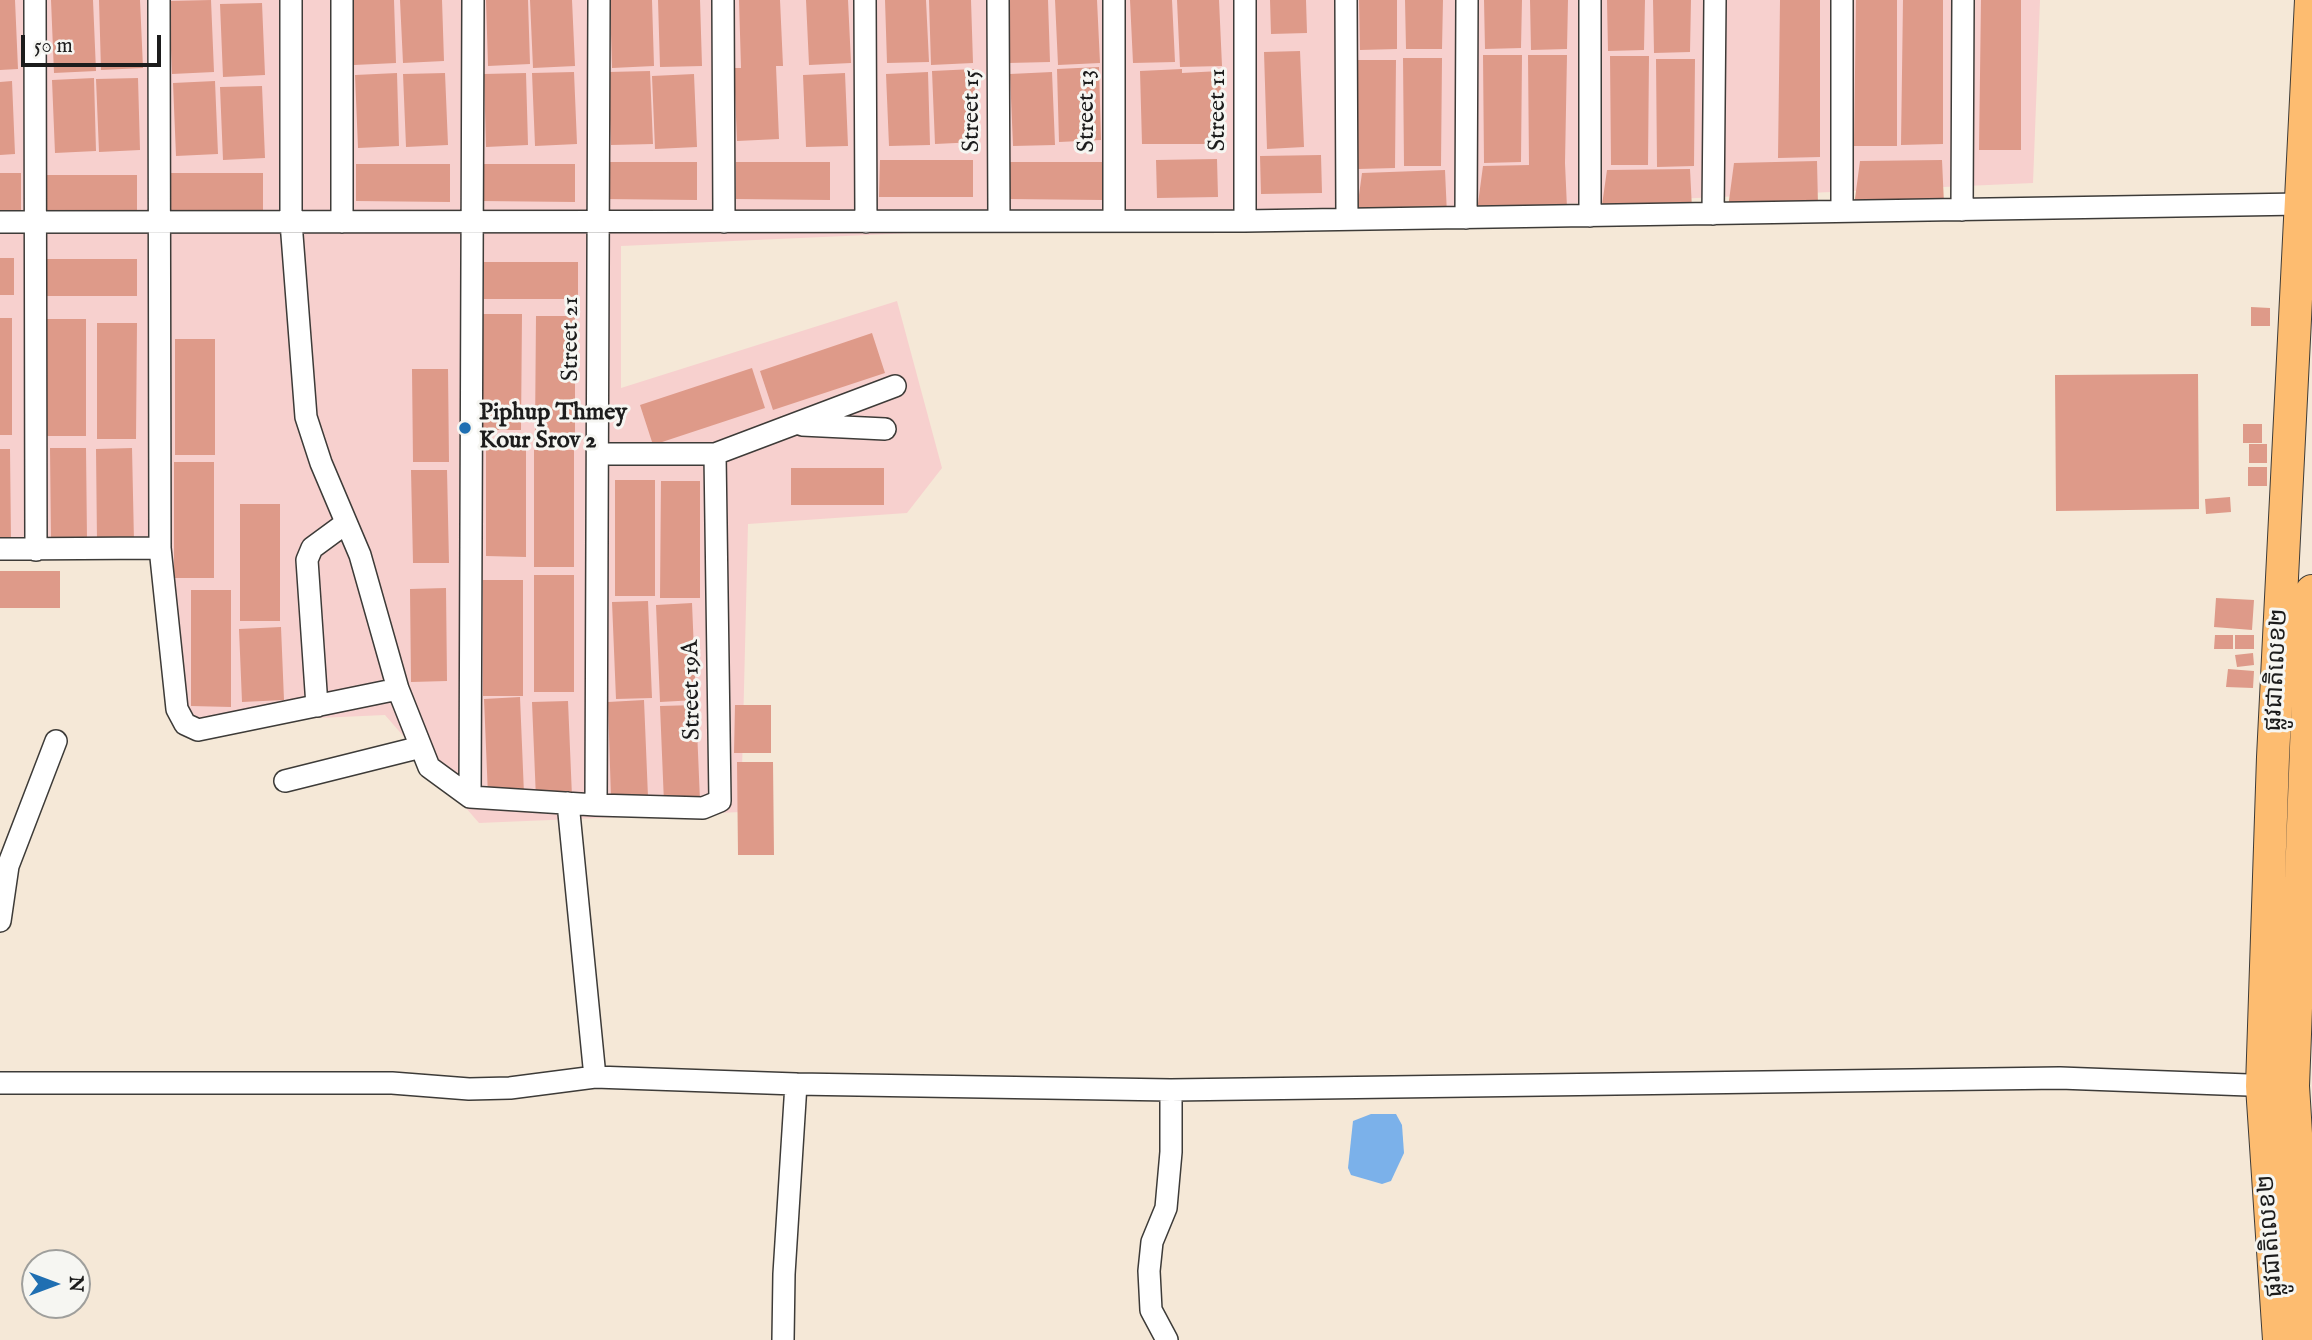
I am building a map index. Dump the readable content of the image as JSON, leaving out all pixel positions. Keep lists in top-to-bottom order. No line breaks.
{"streets":{"highway":["ផ្លូវជាតិលេខ២"],"street":["Street 11","Street 15","Street 13","Street 21","Street 19A"]},"crossings":[["Street 21","Street 19A"]],"places":["Piphup Thmey Kour Srov 2"],"scale_bar":"50 m","north":"right"}
